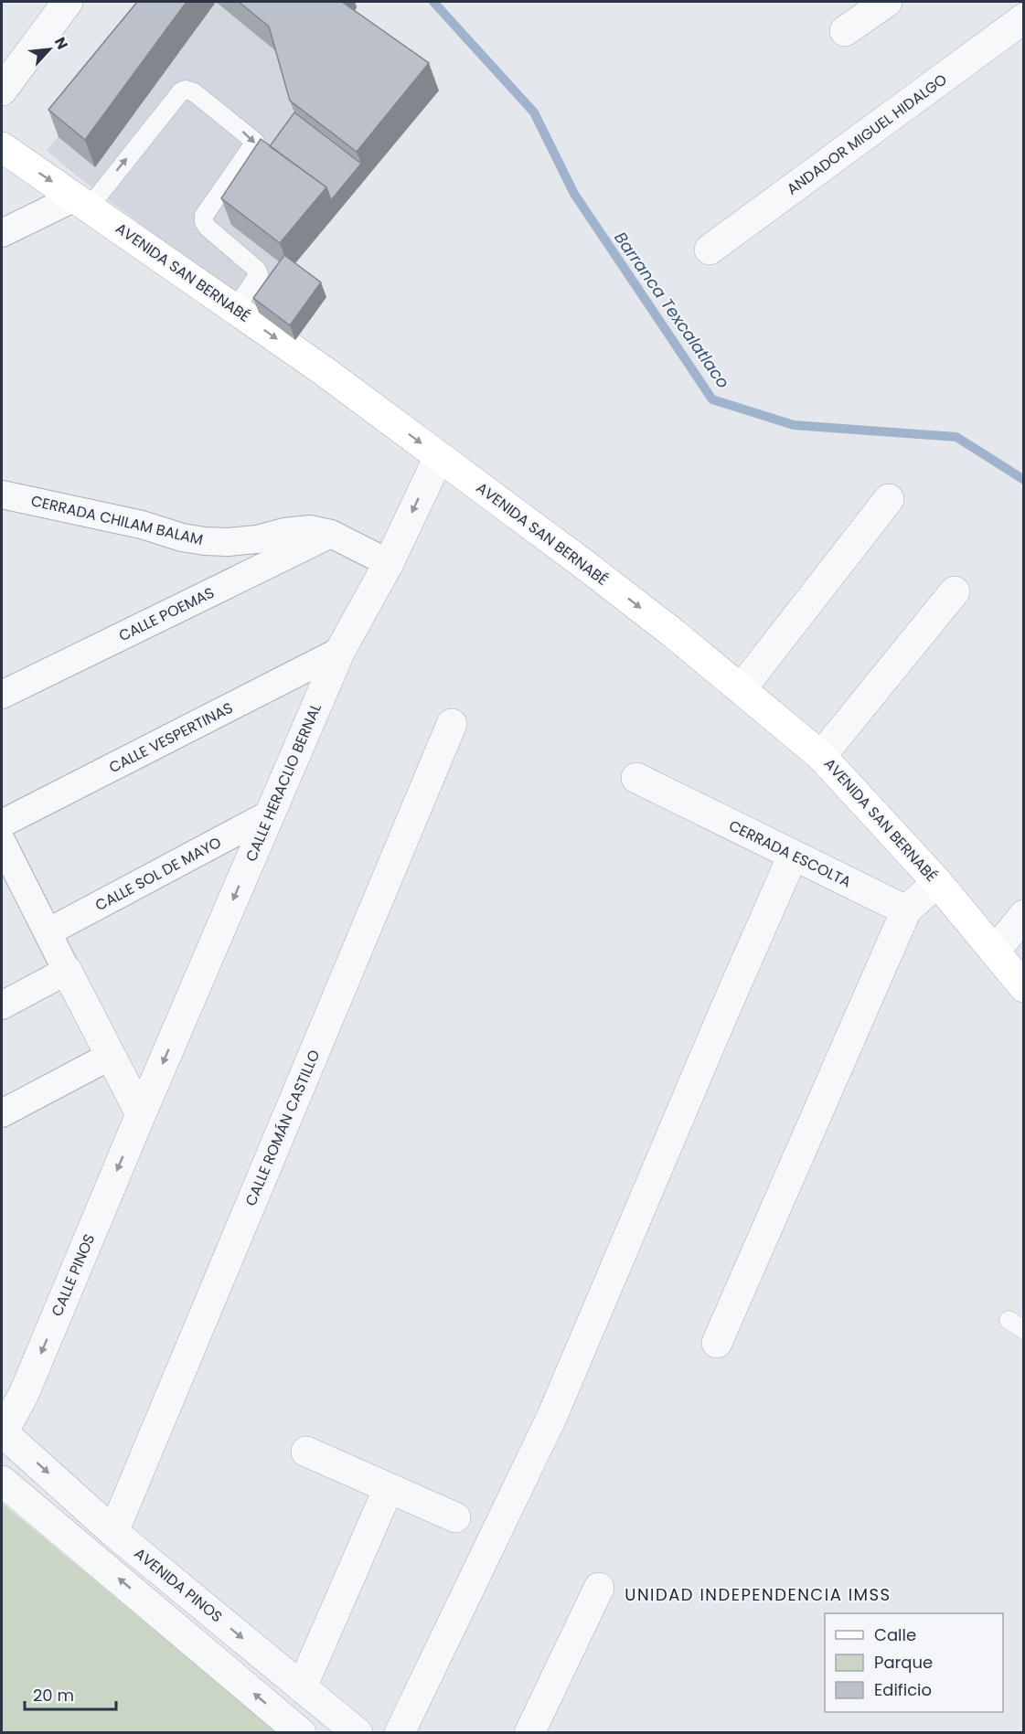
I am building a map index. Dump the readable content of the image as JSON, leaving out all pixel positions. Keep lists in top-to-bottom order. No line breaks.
{"streets":{"main road":["AVENIDA SAN BERNABÉ"],"street":["ANDADOR MIGUEL HIDALGO","CERRADA CHILAM BALAM","CALLE POEMAS","CALLE VESPERTINAS","CALLE HERACLIO BERNAL","CERRADA ESCOLTA","CALLE SOL DE MAYO","CALLE ROMÁN CASTILLO","CALLE PINOS","AVENIDA PINOS"]},"crossings":[["AVENIDA SAN BERNABÉ","CALLE HERACLIO BERNAL"],["CERRADA CHILAM BALAM","CALLE POEMAS"],["CERRADA CHILAM BALAM","CALLE HERACLIO BERNAL"],["CALLE VESPERTINAS","CALLE HERACLIO BERNAL"],["CALLE HERACLIO BERNAL","CALLE SOL DE MAYO"],["CALLE HERACLIO BERNAL","CALLE PINOS"],["CALLE ROMÁN CASTILLO","AVENIDA PINOS"],["CALLE PINOS","AVENIDA PINOS"]],"one_way":["AVENIDA SAN BERNABÉ","CALLE HERACLIO BERNAL","CALLE PINOS"],"districts":["UNIDAD INDEPENDENCIA IMSS"],"water":["Barranca Texcalatlaco"],"legend":["Calle","Parque","Edificio"],"scale_bar":"20 m","north":"top right"}
